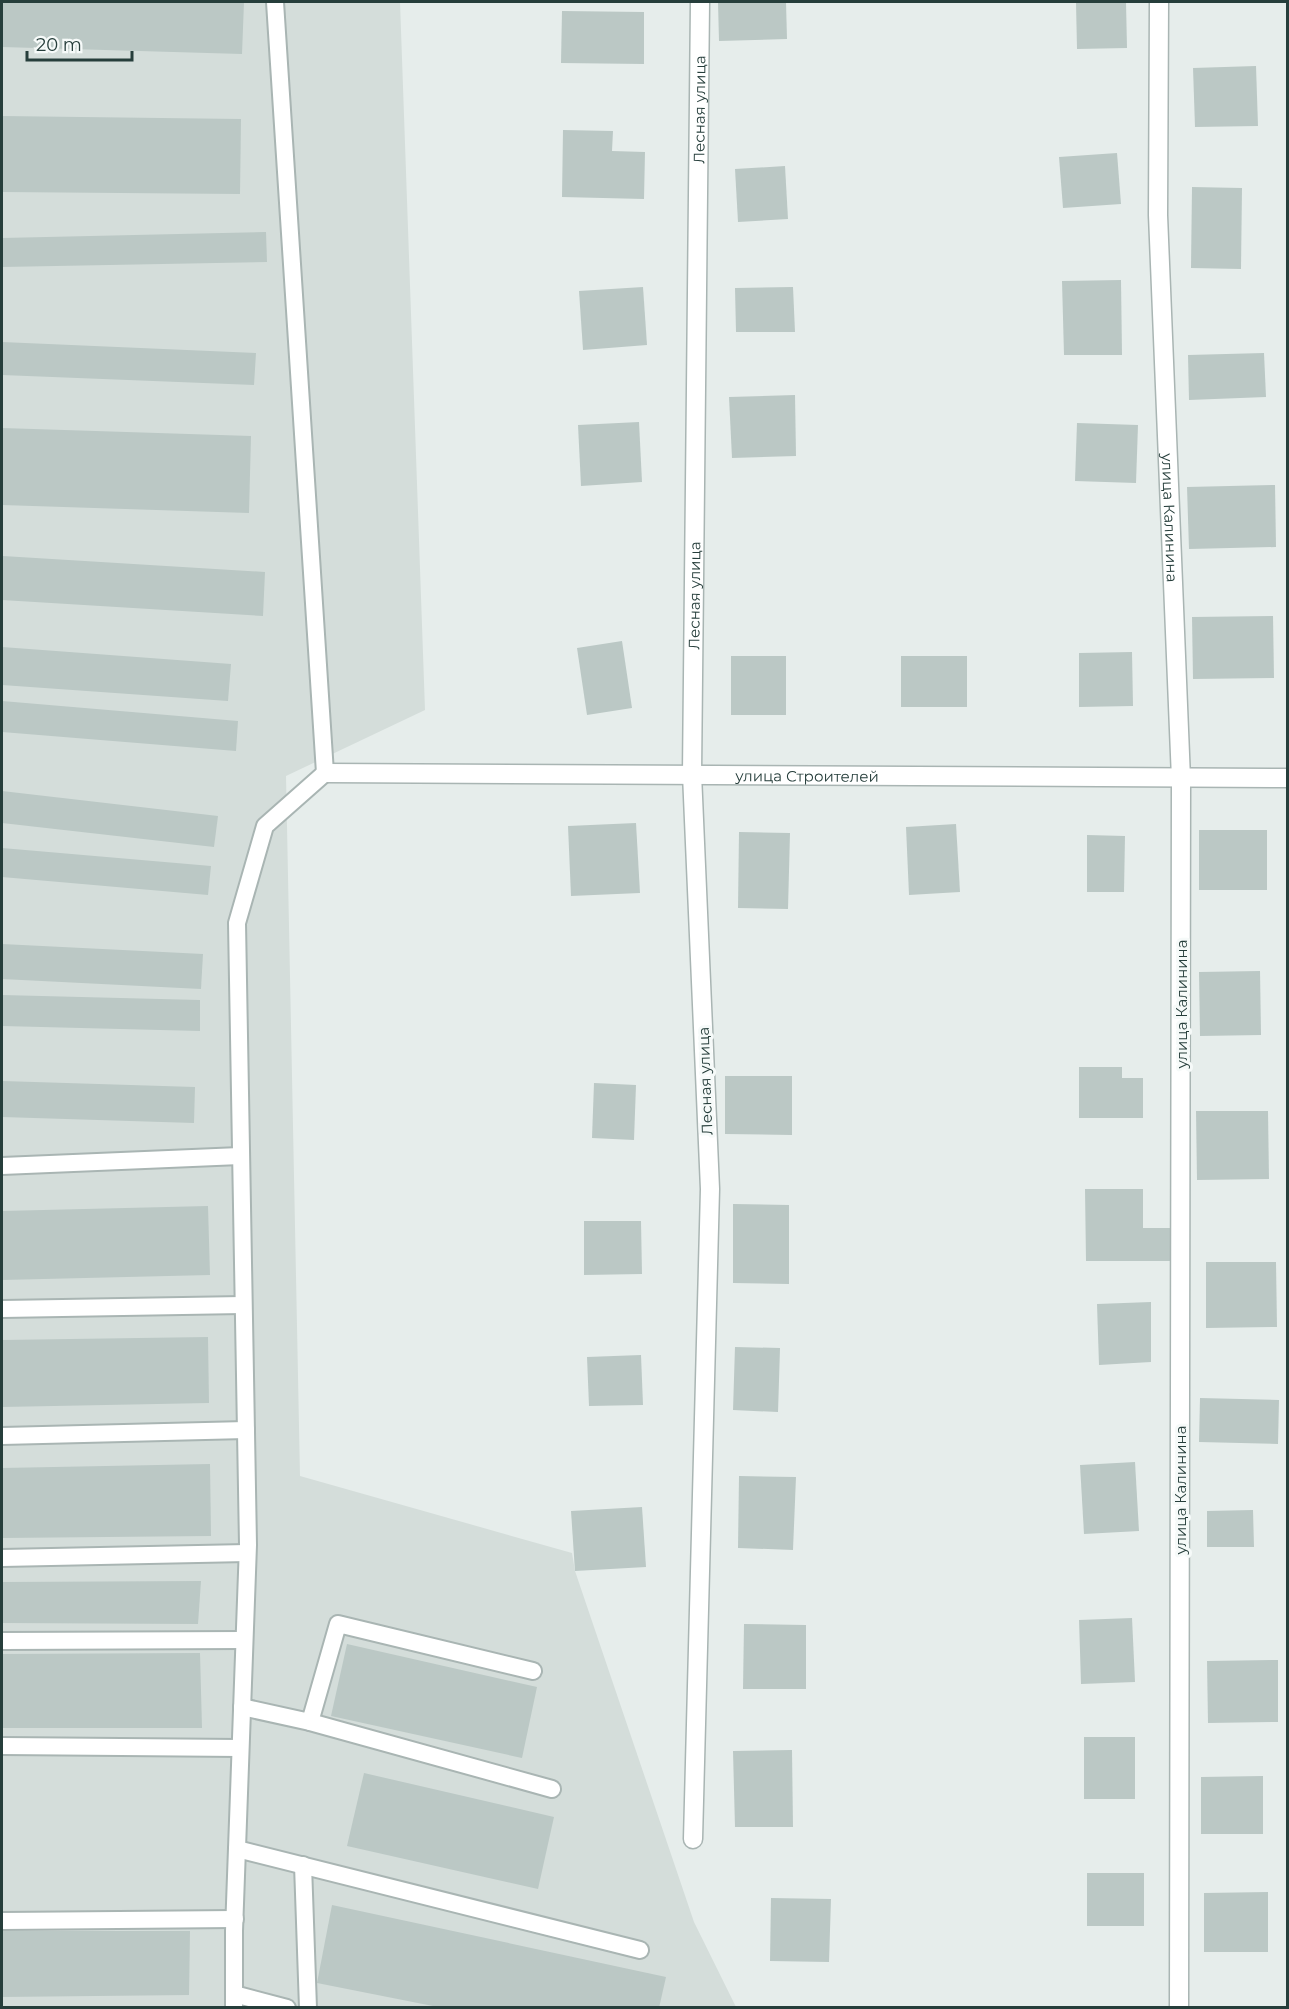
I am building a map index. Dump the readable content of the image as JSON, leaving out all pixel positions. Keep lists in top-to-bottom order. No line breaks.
{"streets":{"street":["Лесная улица","улица Калинина","улица Строителей"]},"crossings":[["Лесная улица","улица Строителей"],["улица Калинина","улица Строителей"]],"scale_bar":"20 m"}
